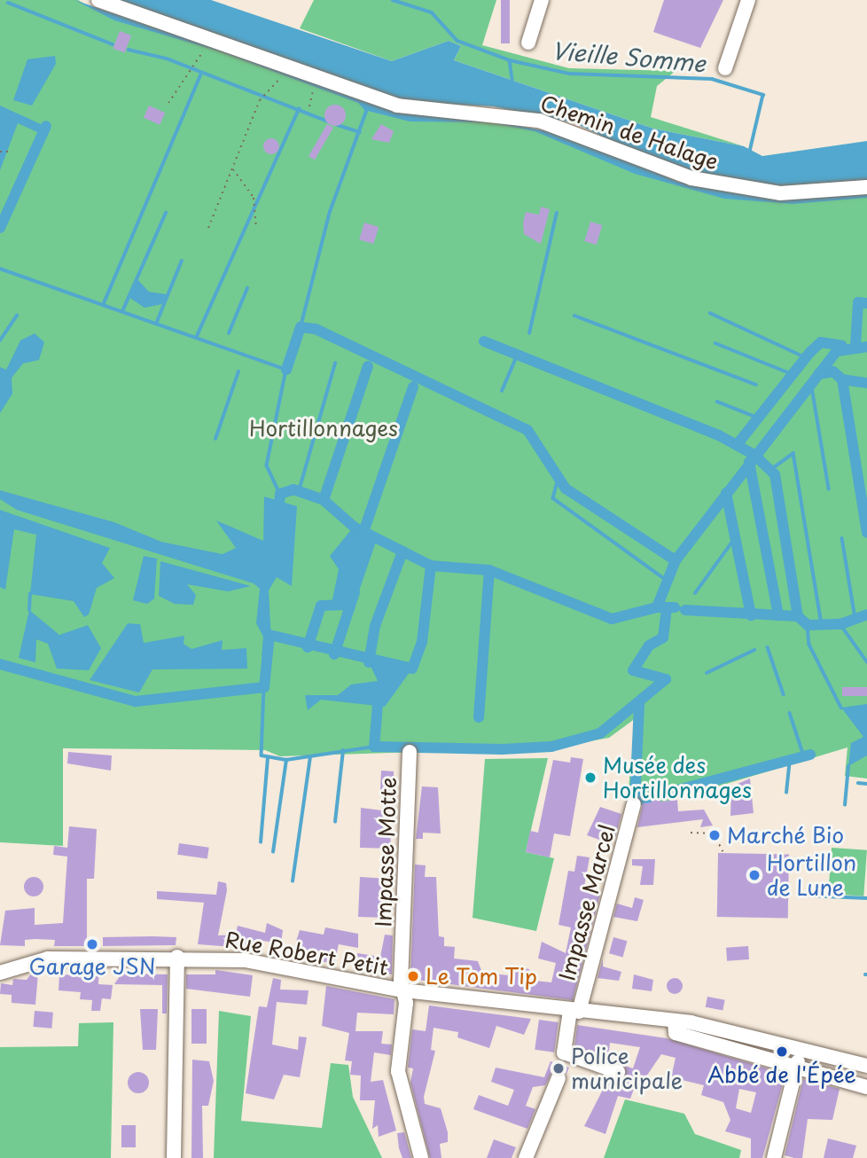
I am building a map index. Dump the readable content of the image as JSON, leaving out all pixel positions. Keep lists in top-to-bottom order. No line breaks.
{"streets":{"street":["Chemin de Halage","Impasse Motte","Impasse Marcel","Rue Robert Petit"]},"crossings":[["Impasse Motte","Rue Robert Petit"],["Impasse Marcel","Rue Robert Petit"]],"water":["Vieille Somme"],"parks":["Hortillonnages"],"places":["Musée des Hortillonnages","Marché Bio","Hortillon de Lune","Garage JSN","Le Tom Tip","Abbé de l'Épée","Police municipale"]}
